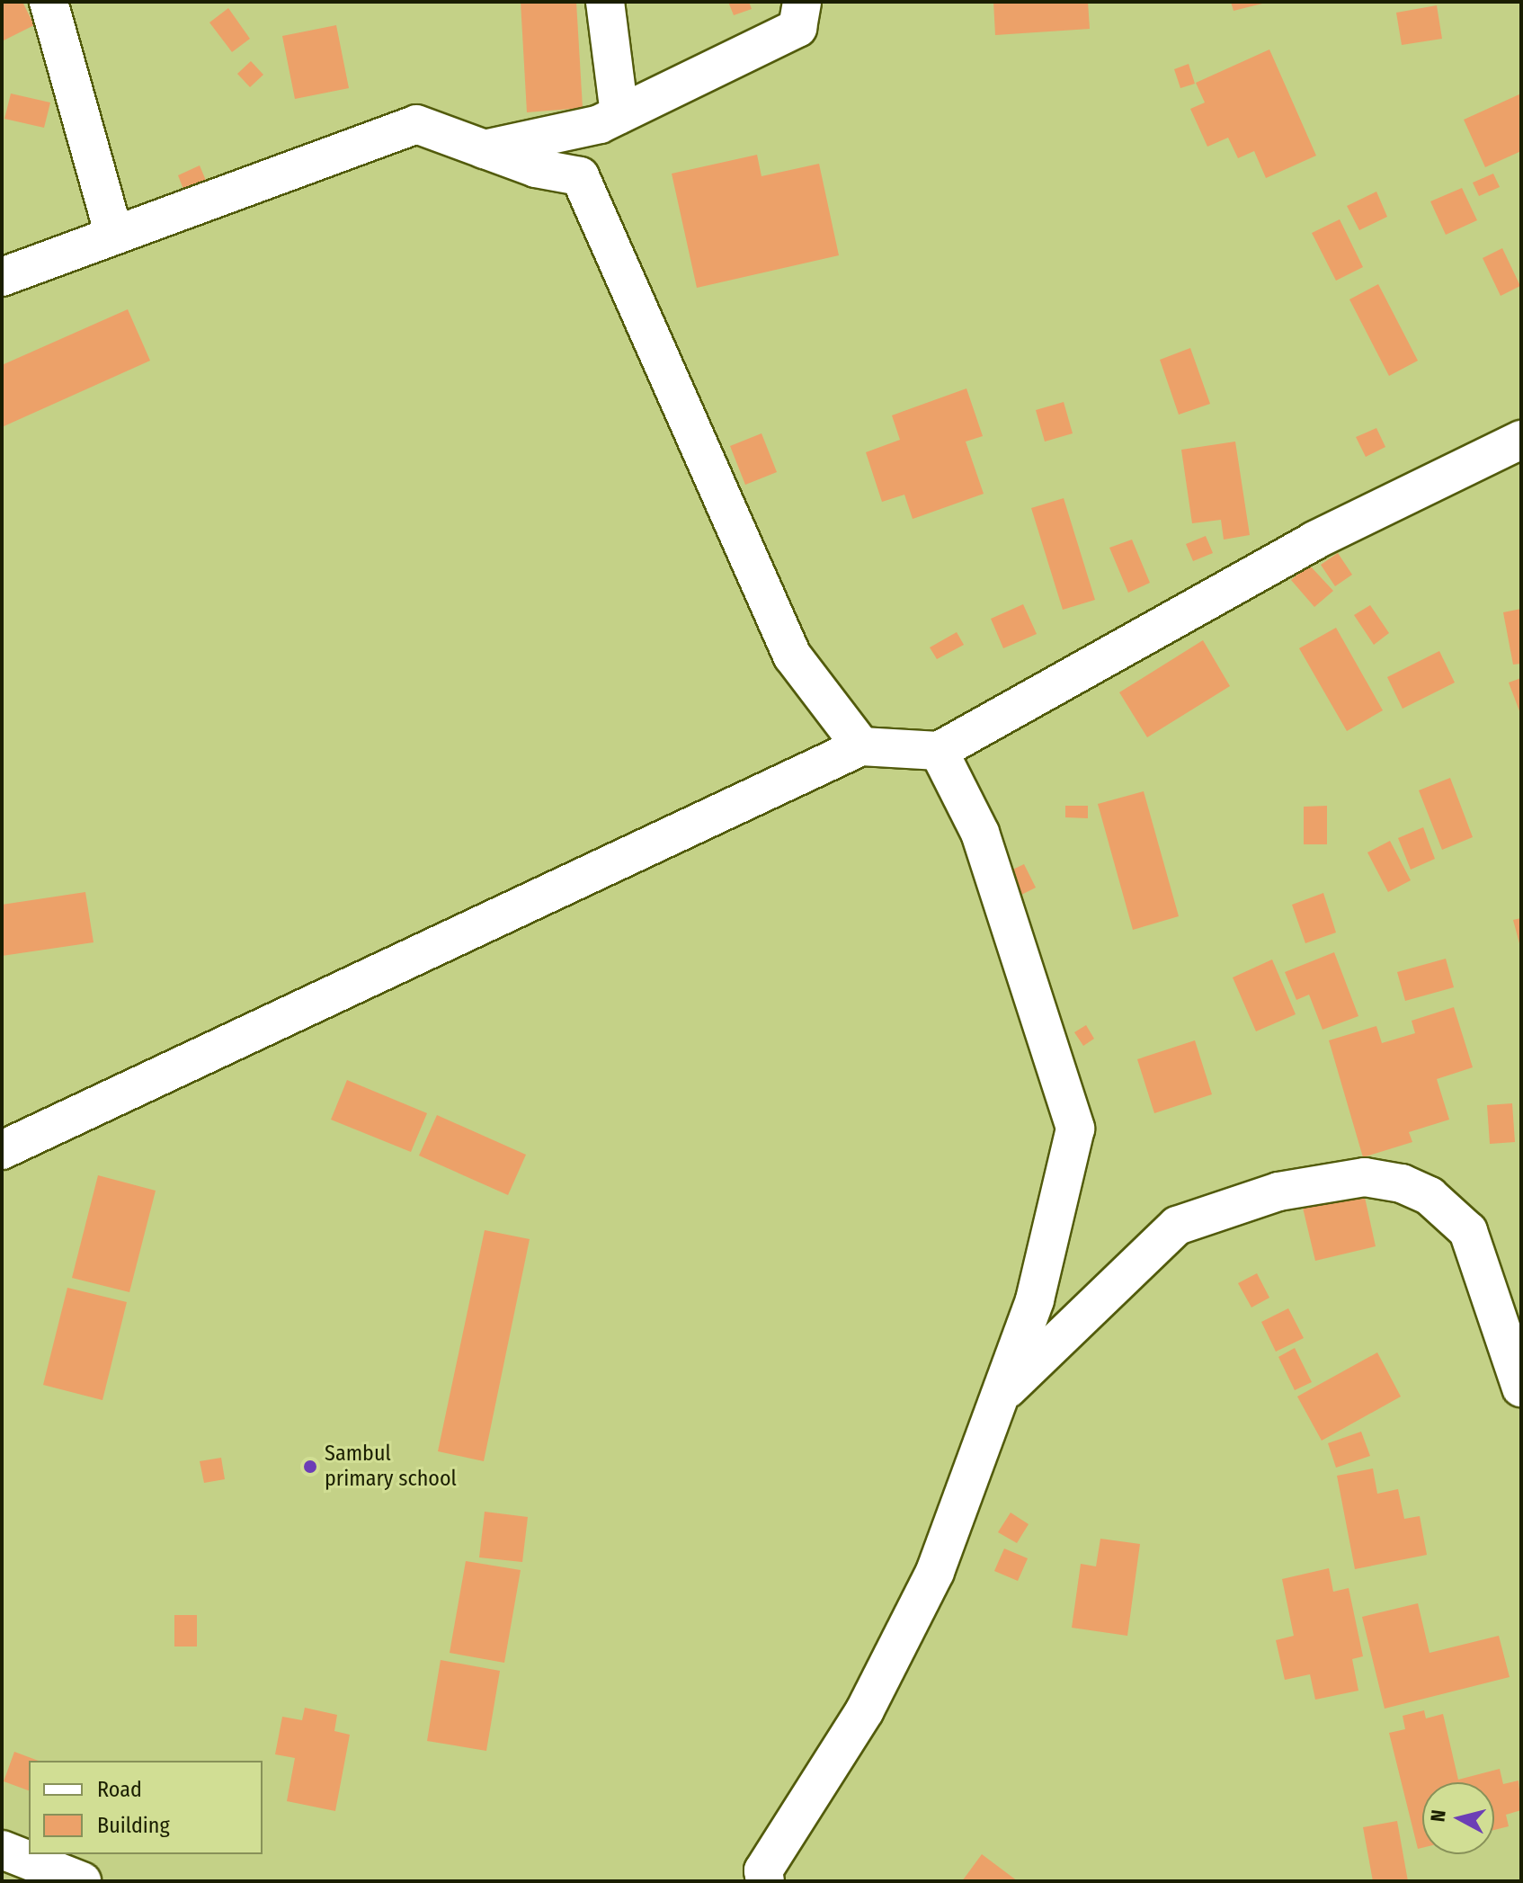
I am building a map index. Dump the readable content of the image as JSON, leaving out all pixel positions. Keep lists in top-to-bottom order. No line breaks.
{"places":["Sambul primary school"],"legend":["Road","Building"],"north":"left"}
